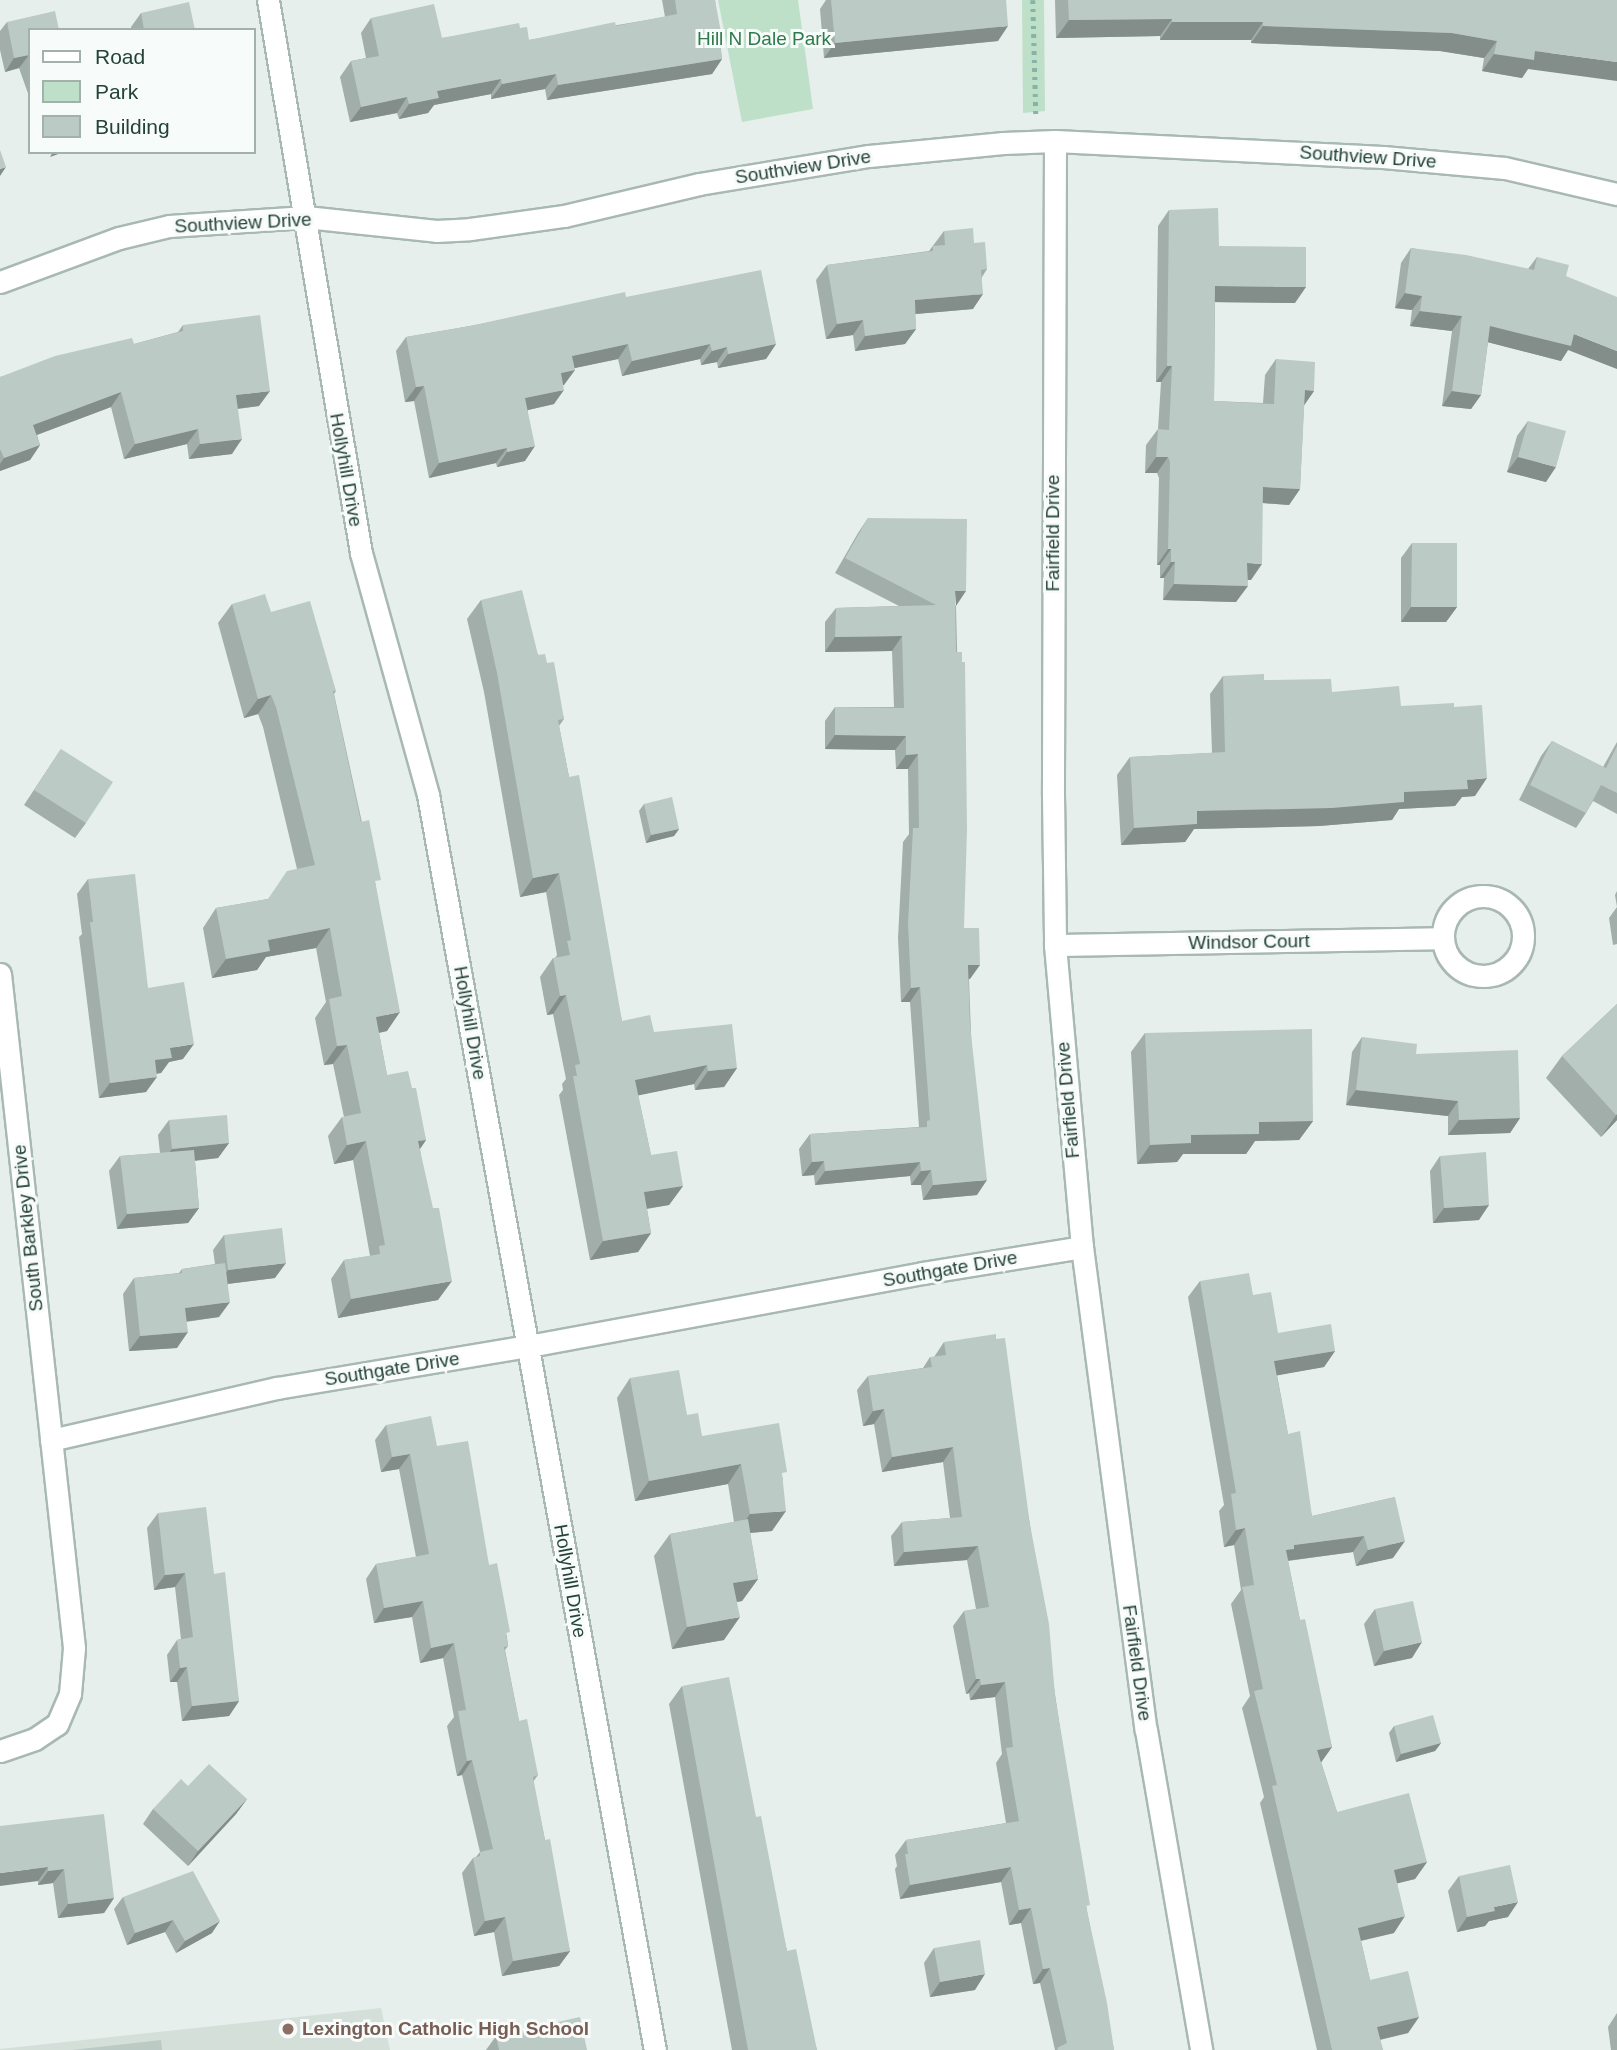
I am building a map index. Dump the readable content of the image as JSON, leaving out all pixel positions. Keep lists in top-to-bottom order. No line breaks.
{"streets":{"street":["Southview Drive","Hollyhill Drive","Fairfield Drive","Windsor Court","South Barkley Drive","Southgate Drive"]},"crossings":[["Southview Drive","Hollyhill Drive"],["Southview Drive","Fairfield Drive"],["Hollyhill Drive","Southgate Drive"],["Fairfield Drive","Windsor Court"],["Fairfield Drive","Southgate Drive"],["South Barkley Drive","Southgate Drive"]],"parks":["Hill N Dale Park"],"places":["Lexington Catholic High School"],"legend":["Road","Park","Building"]}
